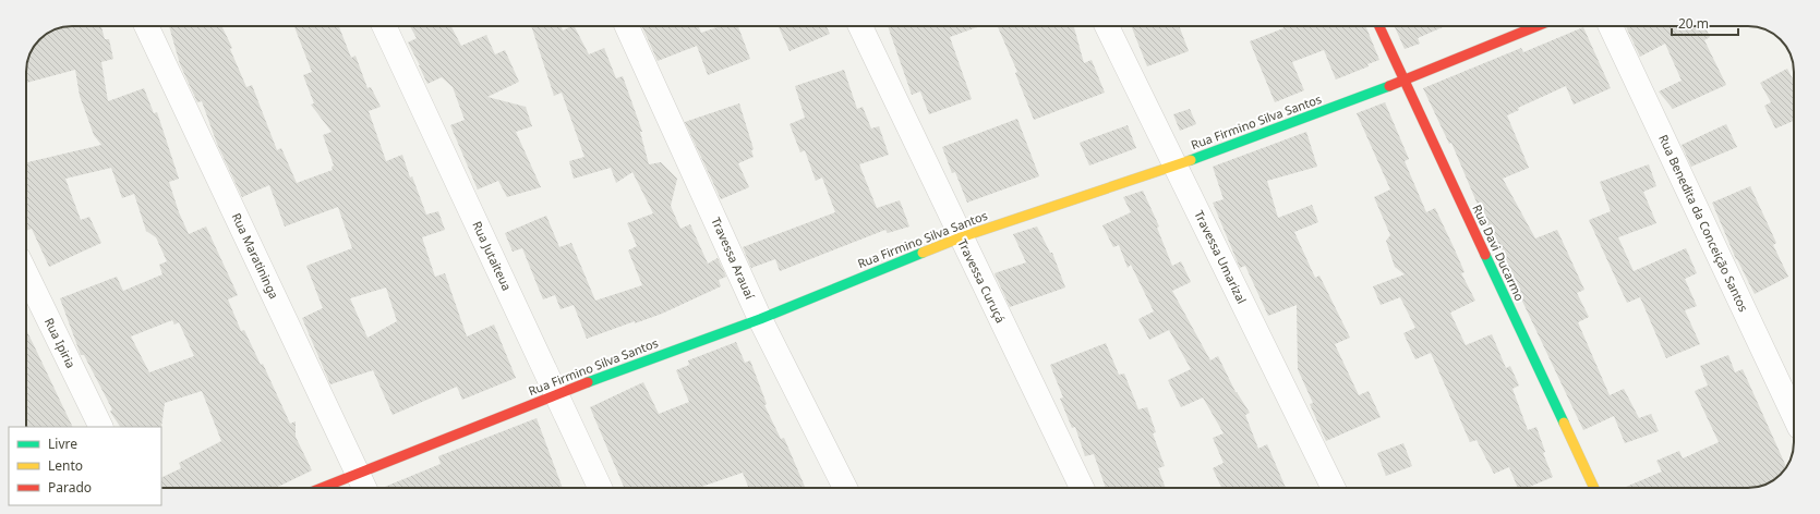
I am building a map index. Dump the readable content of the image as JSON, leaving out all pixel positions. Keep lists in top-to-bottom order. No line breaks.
{"streets":{"street":["Rua Firmino Silva Santos","Rua Benedita da Conceição Santos","Rua Davi Ducarmo","Rua Maratininga","Rua Jutaiteua","Travessa Umarizal","Travessa Arauaí","Travessa Curuçá","Rua Ipiria"]},"crossings":[["Rua Firmino Silva Santos","Rua Davi Ducarmo"],["Rua Firmino Silva Santos","Rua Maratininga"],["Rua Firmino Silva Santos","Rua Jutaiteua"],["Rua Firmino Silva Santos","Travessa Umarizal"],["Rua Firmino Silva Santos","Travessa Arauaí"],["Rua Firmino Silva Santos","Travessa Curuçá"]],"legend":["Livre","Lento","Parado"],"scale_bar":"20 m"}
